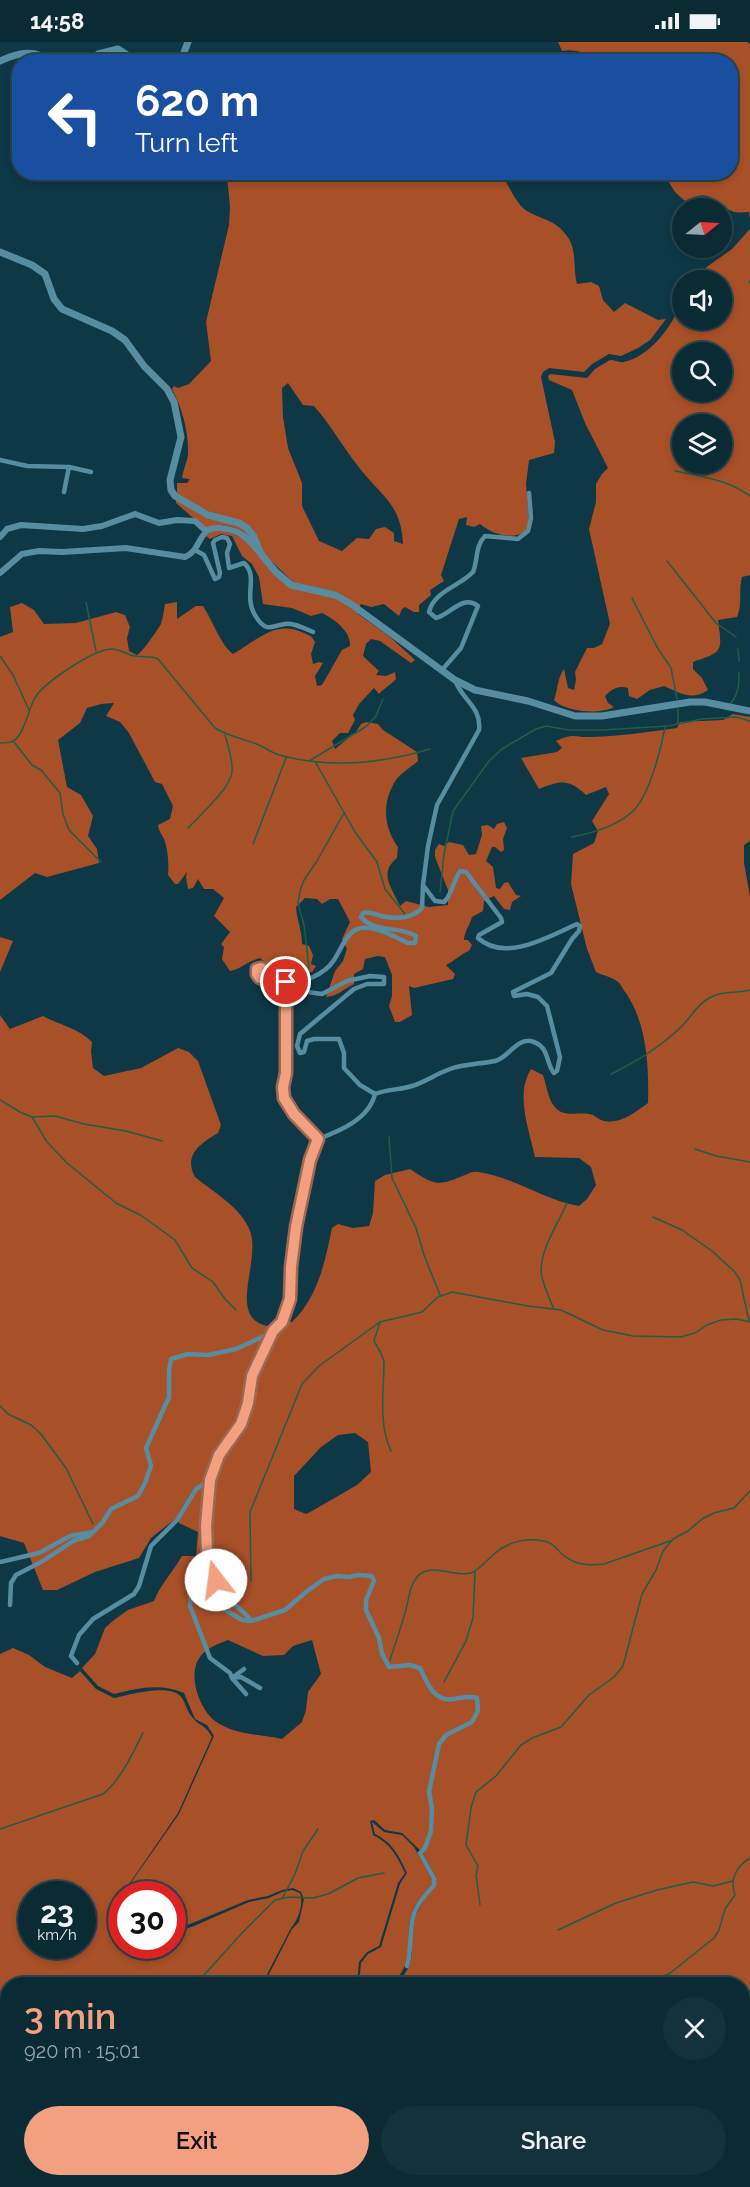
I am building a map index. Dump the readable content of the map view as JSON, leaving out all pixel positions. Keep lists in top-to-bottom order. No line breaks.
{"north":"right","page":{"status":"14:58","turn":["620 m","Turn left"],"speed":"23 km/h","limit":"30","heading":["3 min","920 m · 15:01"],"buttons":["Exit","Share"]}}
